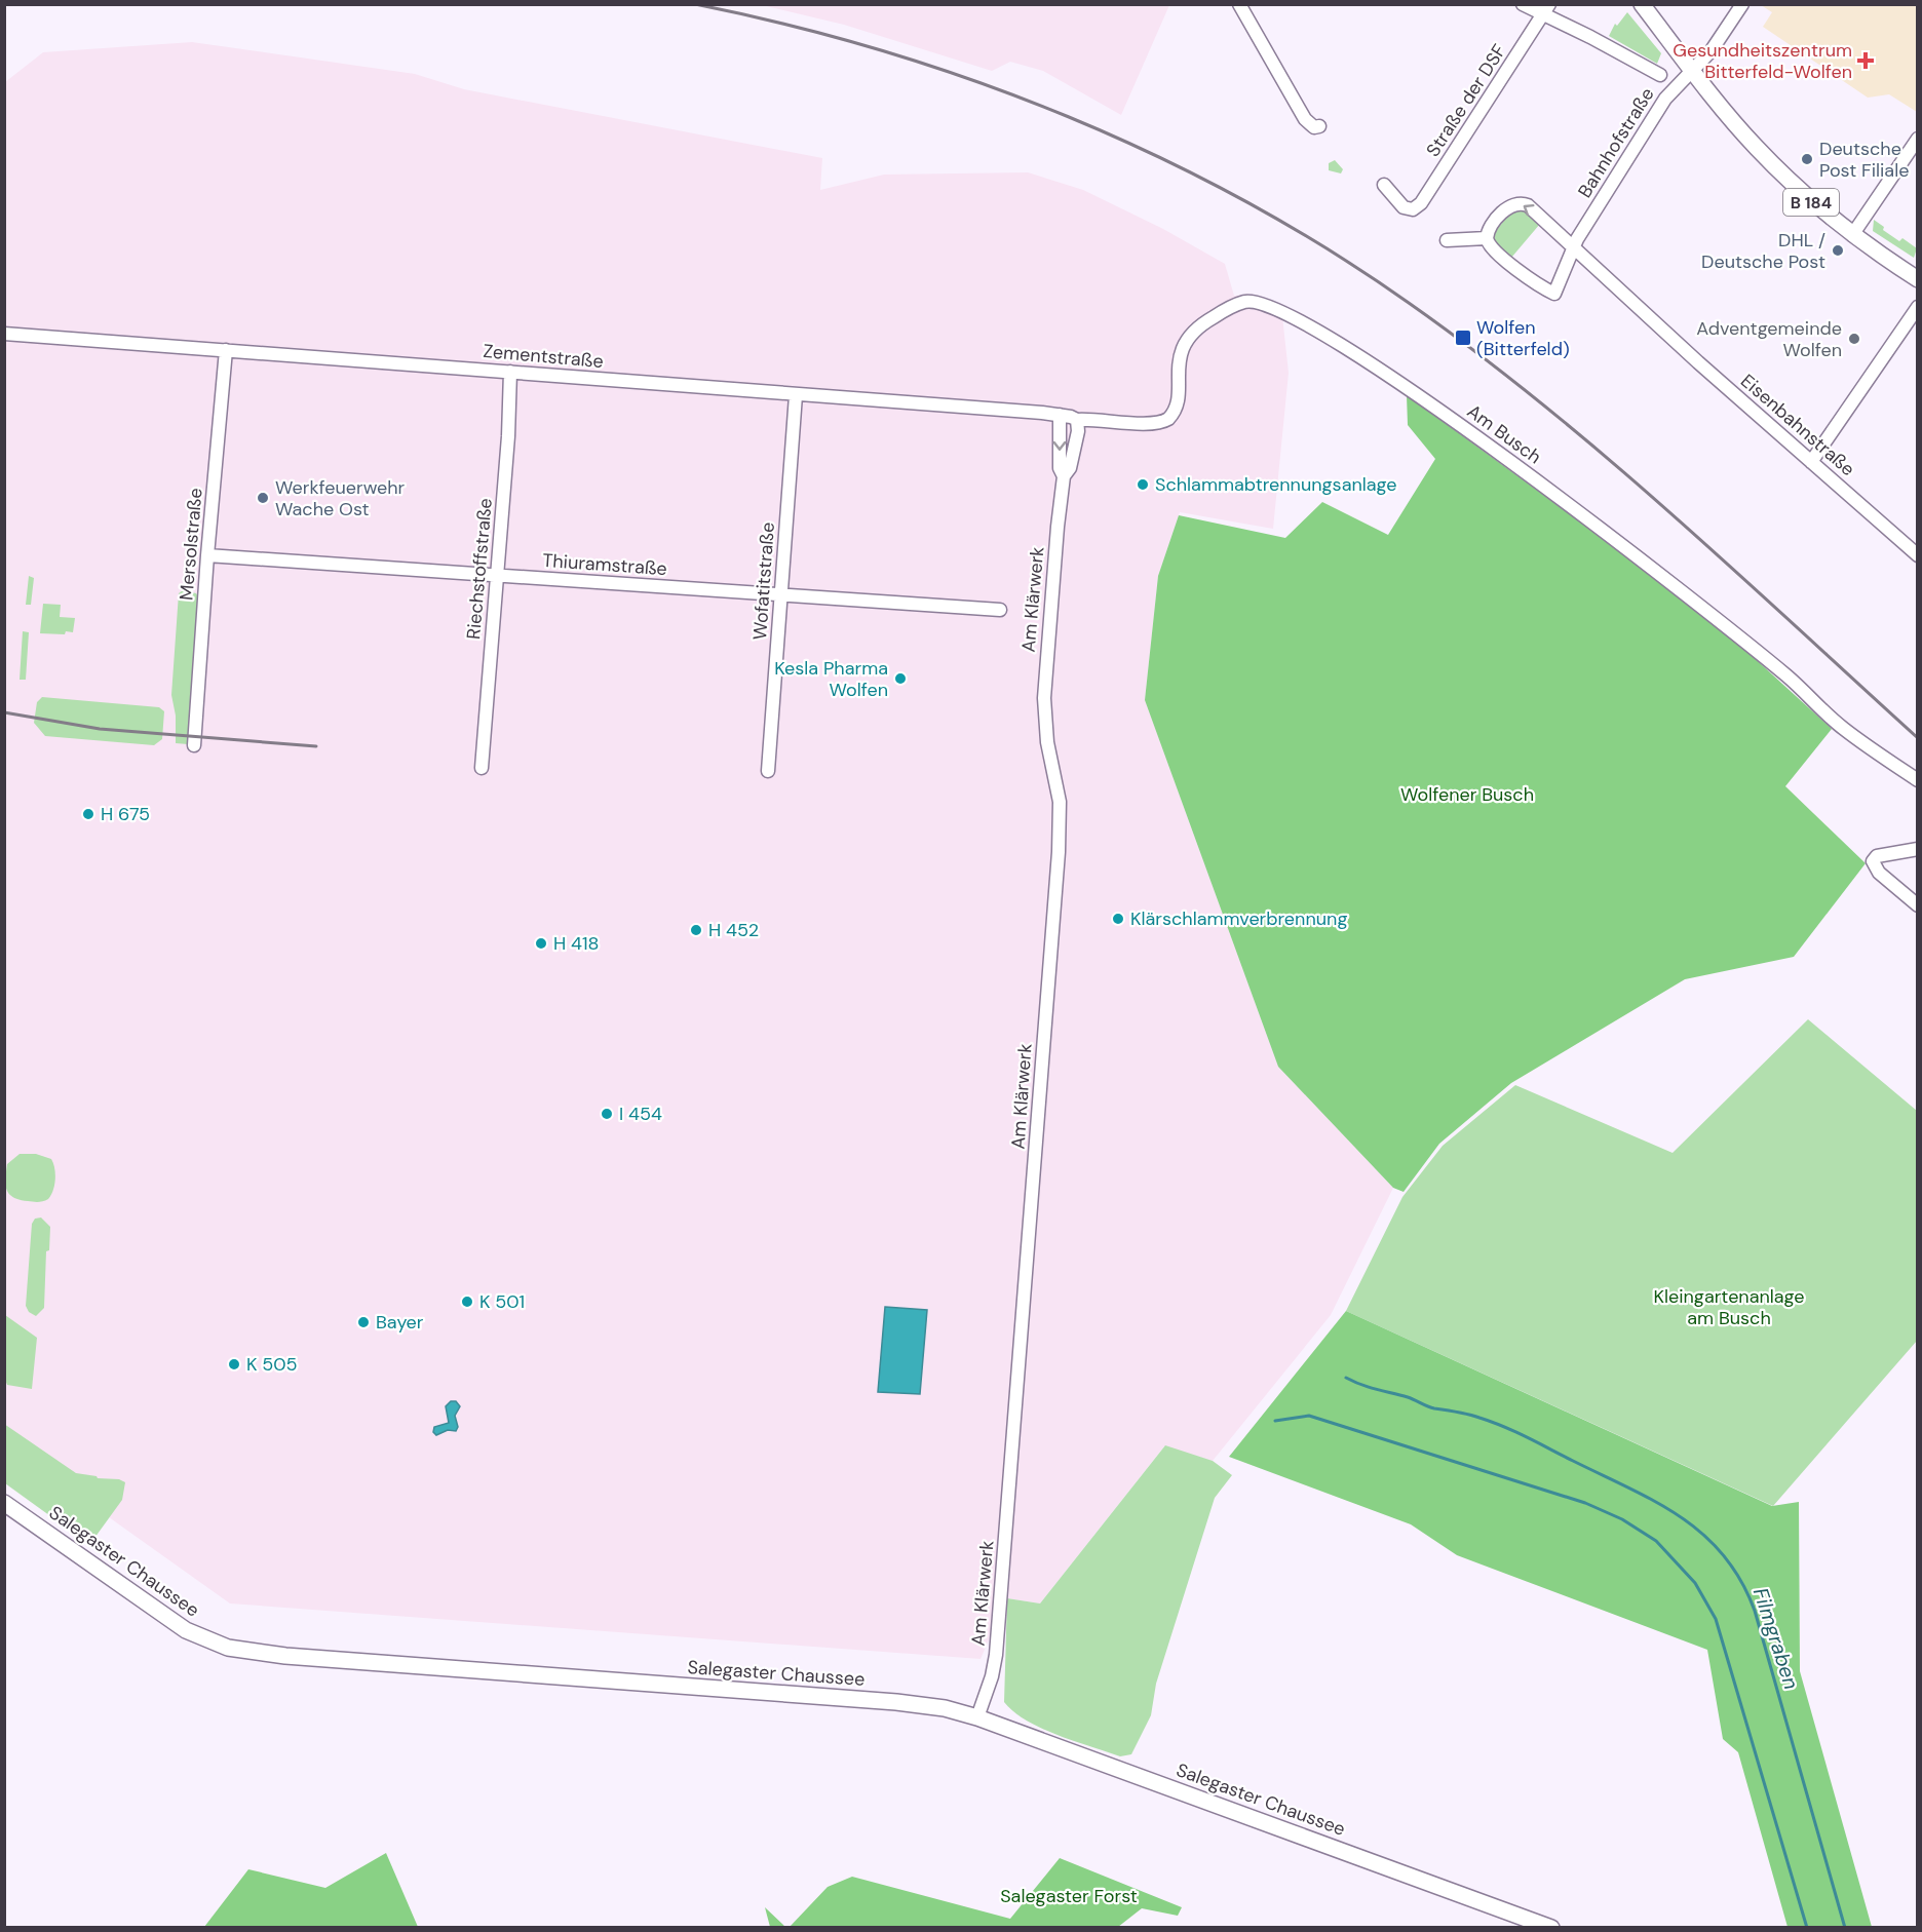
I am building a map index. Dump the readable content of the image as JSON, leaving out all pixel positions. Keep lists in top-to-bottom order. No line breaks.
{"streets":{"main road":["B 184","Salegaster Chaussee"],"street":["Straße der DSF","Bahnhofstraße","Zementstraße","Eisenbahnstraße","Am Busch","Mersolstraße","Thiuramstraße","Riechstoffstraße","Wofatitstraße","Am Klärwerk"]},"crossings":[["Bahnhofstraße","B 184"],["Bahnhofstraße","Eisenbahnstraße"],["Zementstraße","Am Busch"],["Zementstraße","Mersolstraße"],["Zementstraße","Riechstoffstraße"],["Zementstraße","Wofatitstraße"],["Zementstraße","Am Klärwerk"],["Am Busch","Am Klärwerk"],["Mersolstraße","Thiuramstraße"],["Thiuramstraße","Riechstoffstraße"],["Thiuramstraße","Wofatitstraße"],["Am Klärwerk","Salegaster Chaussee"]],"water":["Filmgraben"],"parks":["Wolfener Busch","Kleingartenanlage am Busch","Salegaster Forst"],"places":{"health":["Gesundheitszentrum Bitterfeld-Wolfen"],"other":["Deutsche Post Filiale","DHL / Deutsche Post","Adventgemeinde Wolfen","Schlammabtrennungsanlage","Werkfeuerwehr Wache Ost","Kesla Pharma Wolfen","H 675","Klärschlammverbrennung","H 452","H 418","I 454","K 501","Bayer","K 505"],"transit":["Wolfen (Bitterfeld)"]}}
